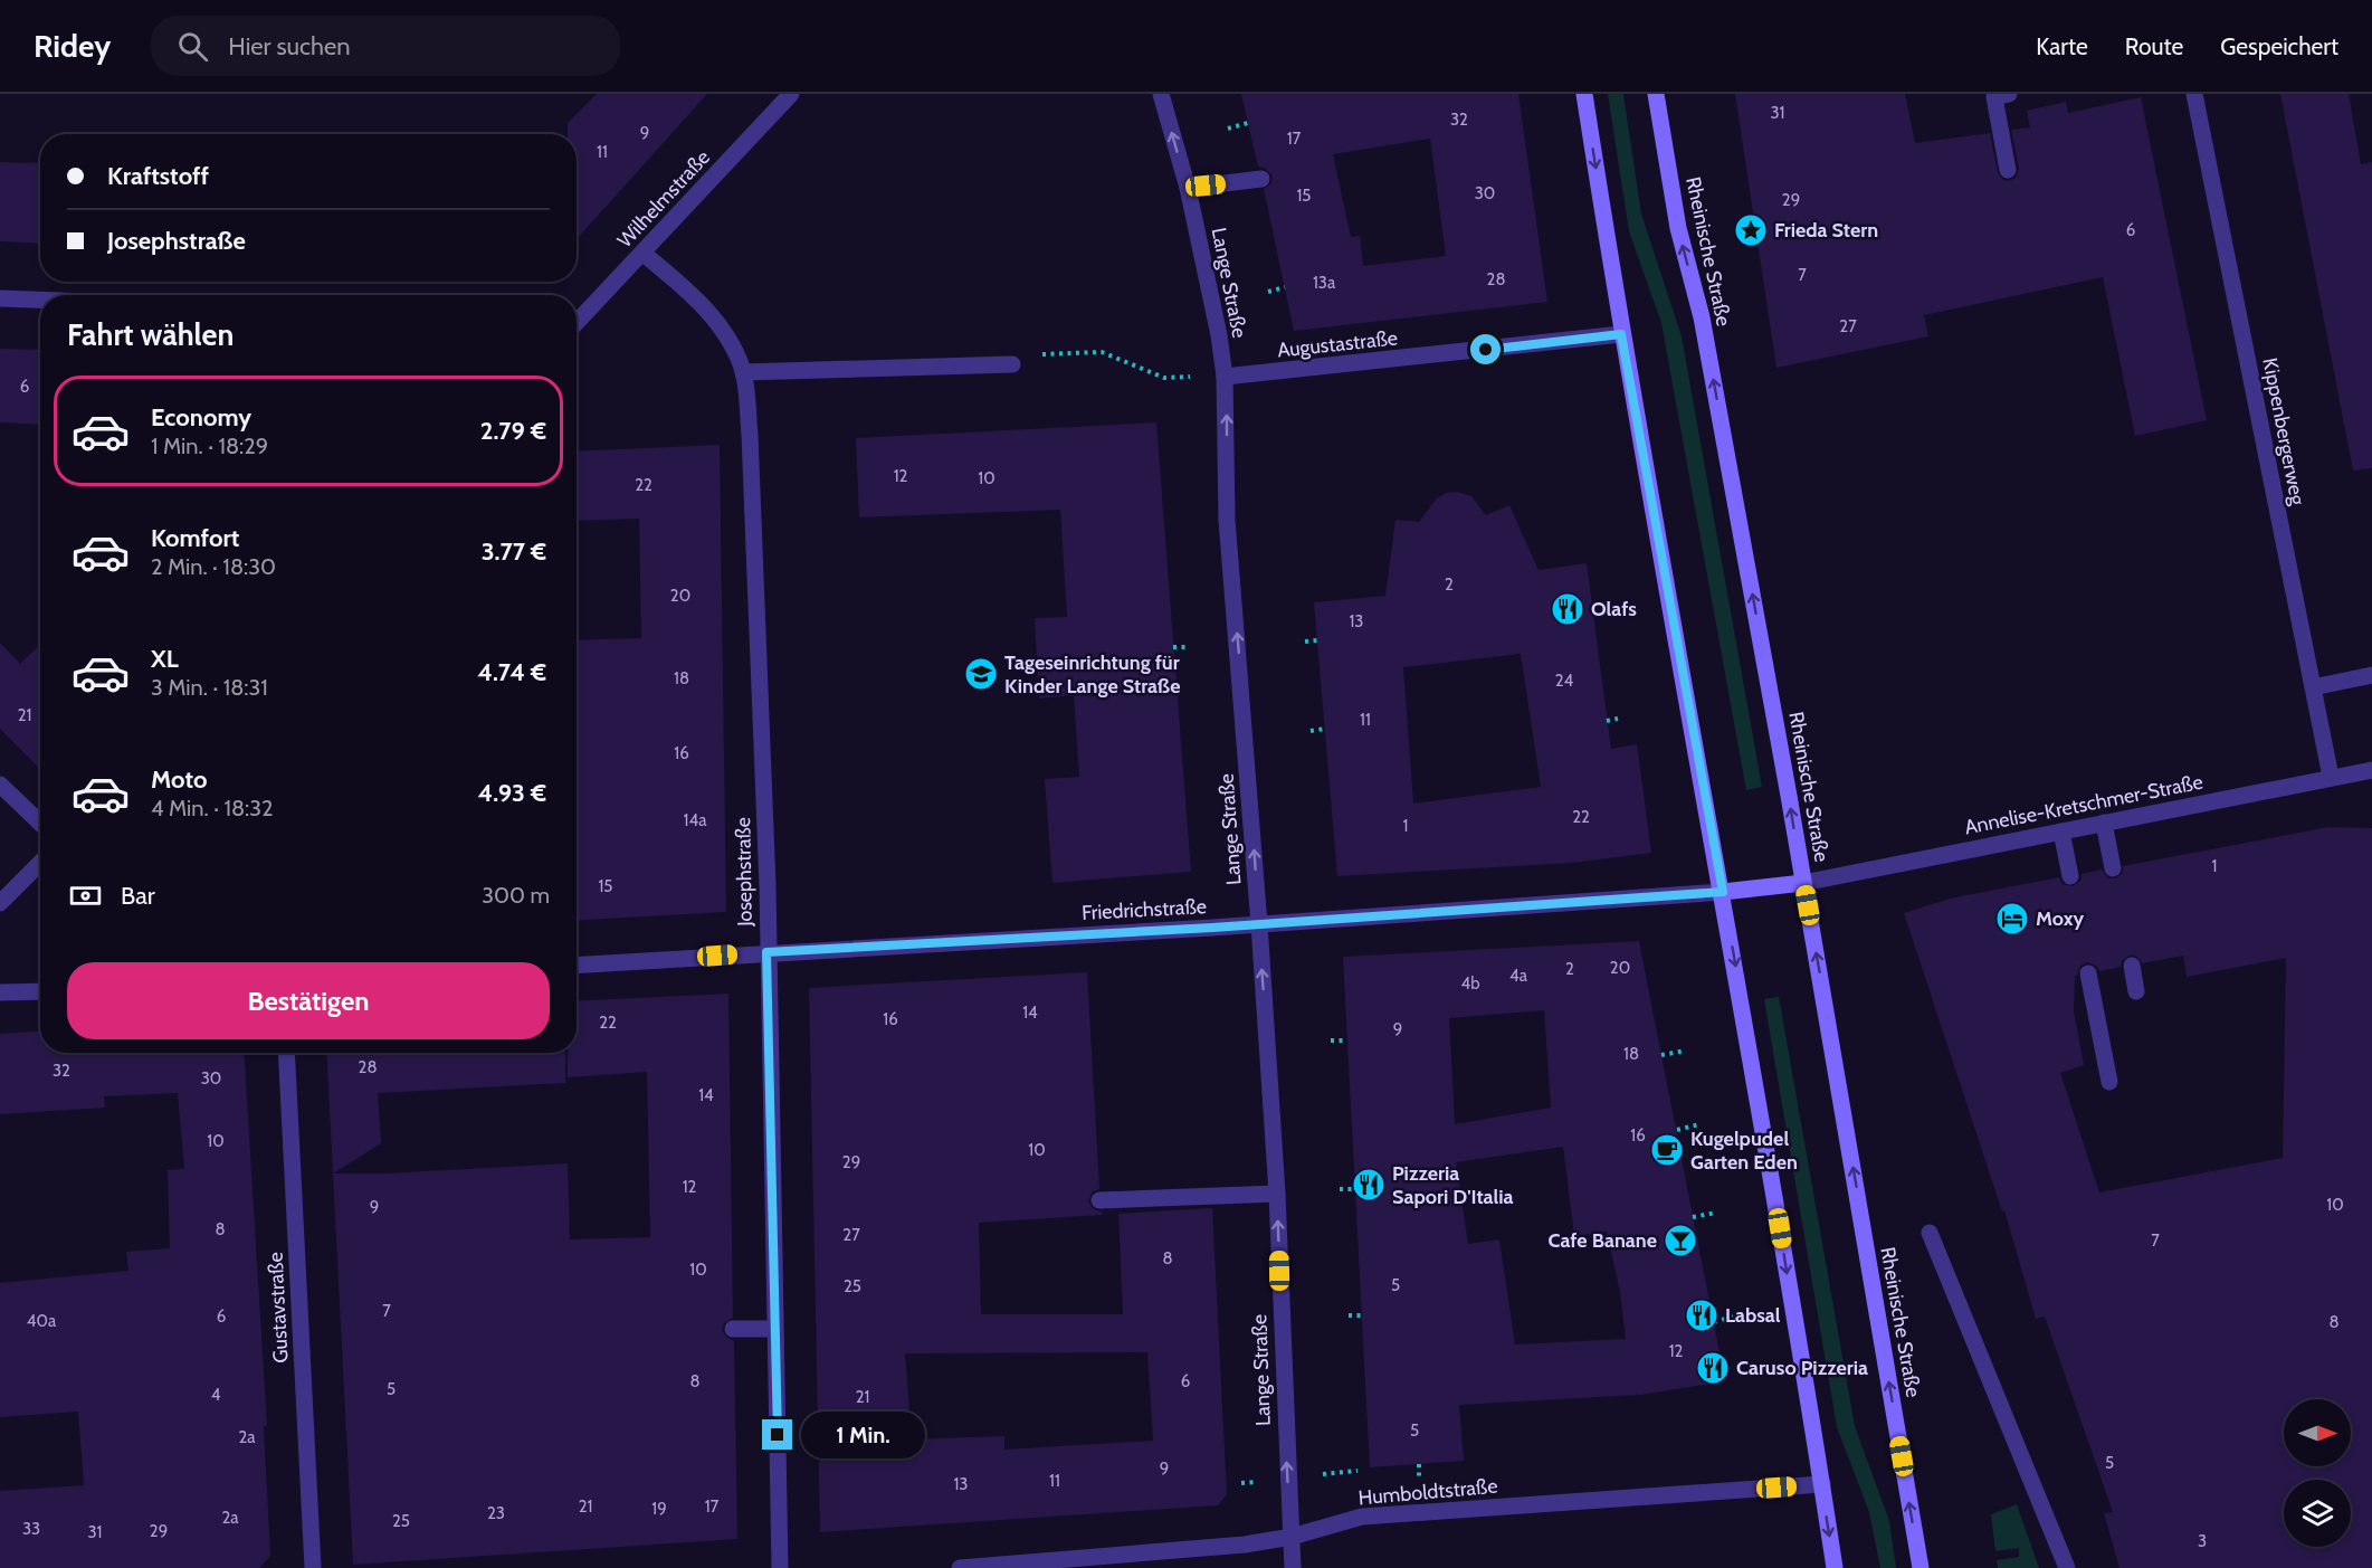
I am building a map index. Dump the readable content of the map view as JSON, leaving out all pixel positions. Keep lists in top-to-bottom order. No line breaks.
{"streets":{"main road":["Rheinische Straße"],"street":["Wilhelmstraße","Lange Straße","Augustastraße","Kippenbergerweg","Annelise-Kretschmer-Straße","Josephstraße","Friedrichstraße","Gustavstraße","Humboldtstraße"]},"crossings":[["Wilhelmstraße","Josephstraße"],["Rheinische Straße","Annelise-Kretschmer-Straße"],["Lange Straße","Augustastraße"],["Lange Straße","Friedrichstraße"],["Lange Straße","Humboldtstraße"],["Kippenbergerweg","Annelise-Kretschmer-Straße"],["Josephstraße","Friedrichstraße"]],"one_way":["Lange Straße"],"places":{"place":["Frieda Stern"],"restaurant":["Olafs","Pizzeria Sapori D'Italia","Labsal","Caruso Pizzeria"],"school or university":["Tageseinrichtung für Kinder Lange Straße"],"hotel":["Moxy"],"cafe":["Kugelpudel Garten Eden"],"bar":["Cafe Banane"]},"house_numbers":["31","32","9","17","11","30","15","29","6","7","28","13a","27","6","12","10","22","2","20","13","18","24","21","11","16","22","14a","1","1","15","20","2","4a","4b","14","16","22","9","18","28","32","30","14","16","10","10","29","12","10","9","8","27","7","8","10","5","25","7","6","40a","8","12","8","6","5","4","21","5","2a","5","9","11","13","21","17","19","23","2a","25","33","29","31","3"],"north":"right","page":{"header":"Ridey","search":"Hier suchen","nav":["Karte","Route","Gespeichert"],"banner":["Kraftstoff","Josephstraße"],"heading":"Fahrt wählen","list":[{"name":"Economy","note":"1 Min. · 18:29","value":"2.79 €"},{"name":"Komfort","note":"2 Min. · 18:30","value":"3.77 €"},{"name":"XL","note":"3 Min. · 18:31","value":"4.74 €"},{"name":"Moto","note":"4 Min. · 18:32","value":"4.93 €"}],"pay":["Bar","300 m"],"buttons":"Bestätigen","bubble":"1 Min."}}
